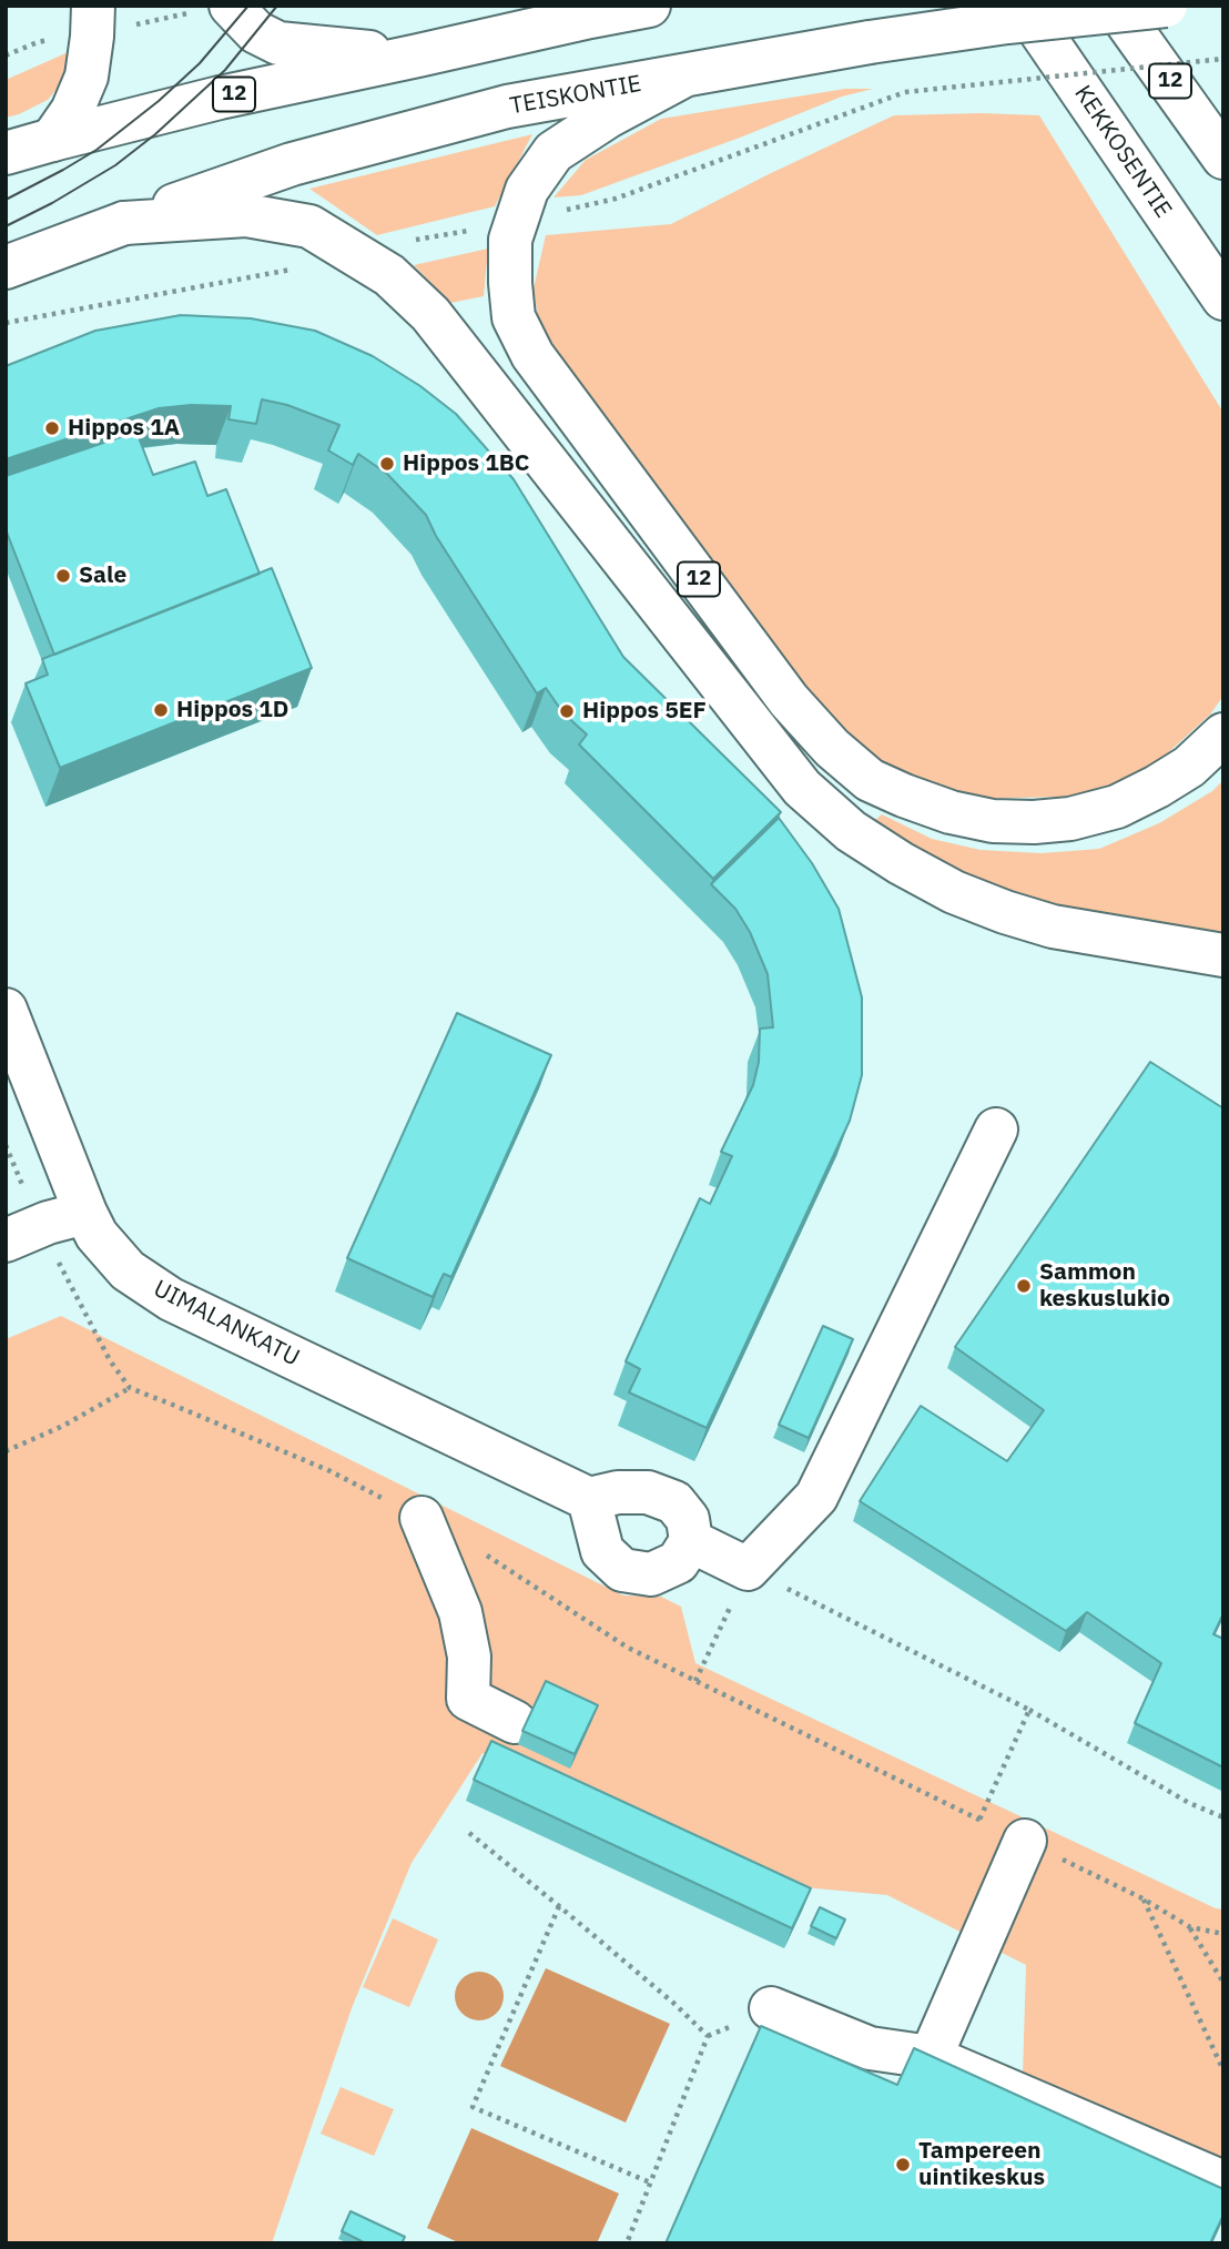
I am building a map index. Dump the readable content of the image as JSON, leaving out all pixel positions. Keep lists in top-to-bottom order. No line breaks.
{"streets":{"main road":["12","TEISKONTIE","KEKKOSENTIE","UIMALANKATU"]},"crossings":[["12","TEISKONTIE"]],"places":["Hippos 1A","Hippos 1BC","Sale","Hippos 1D","Hippos 5EF","Sammon keskuslukio","Tampereen uintikeskus"]}
